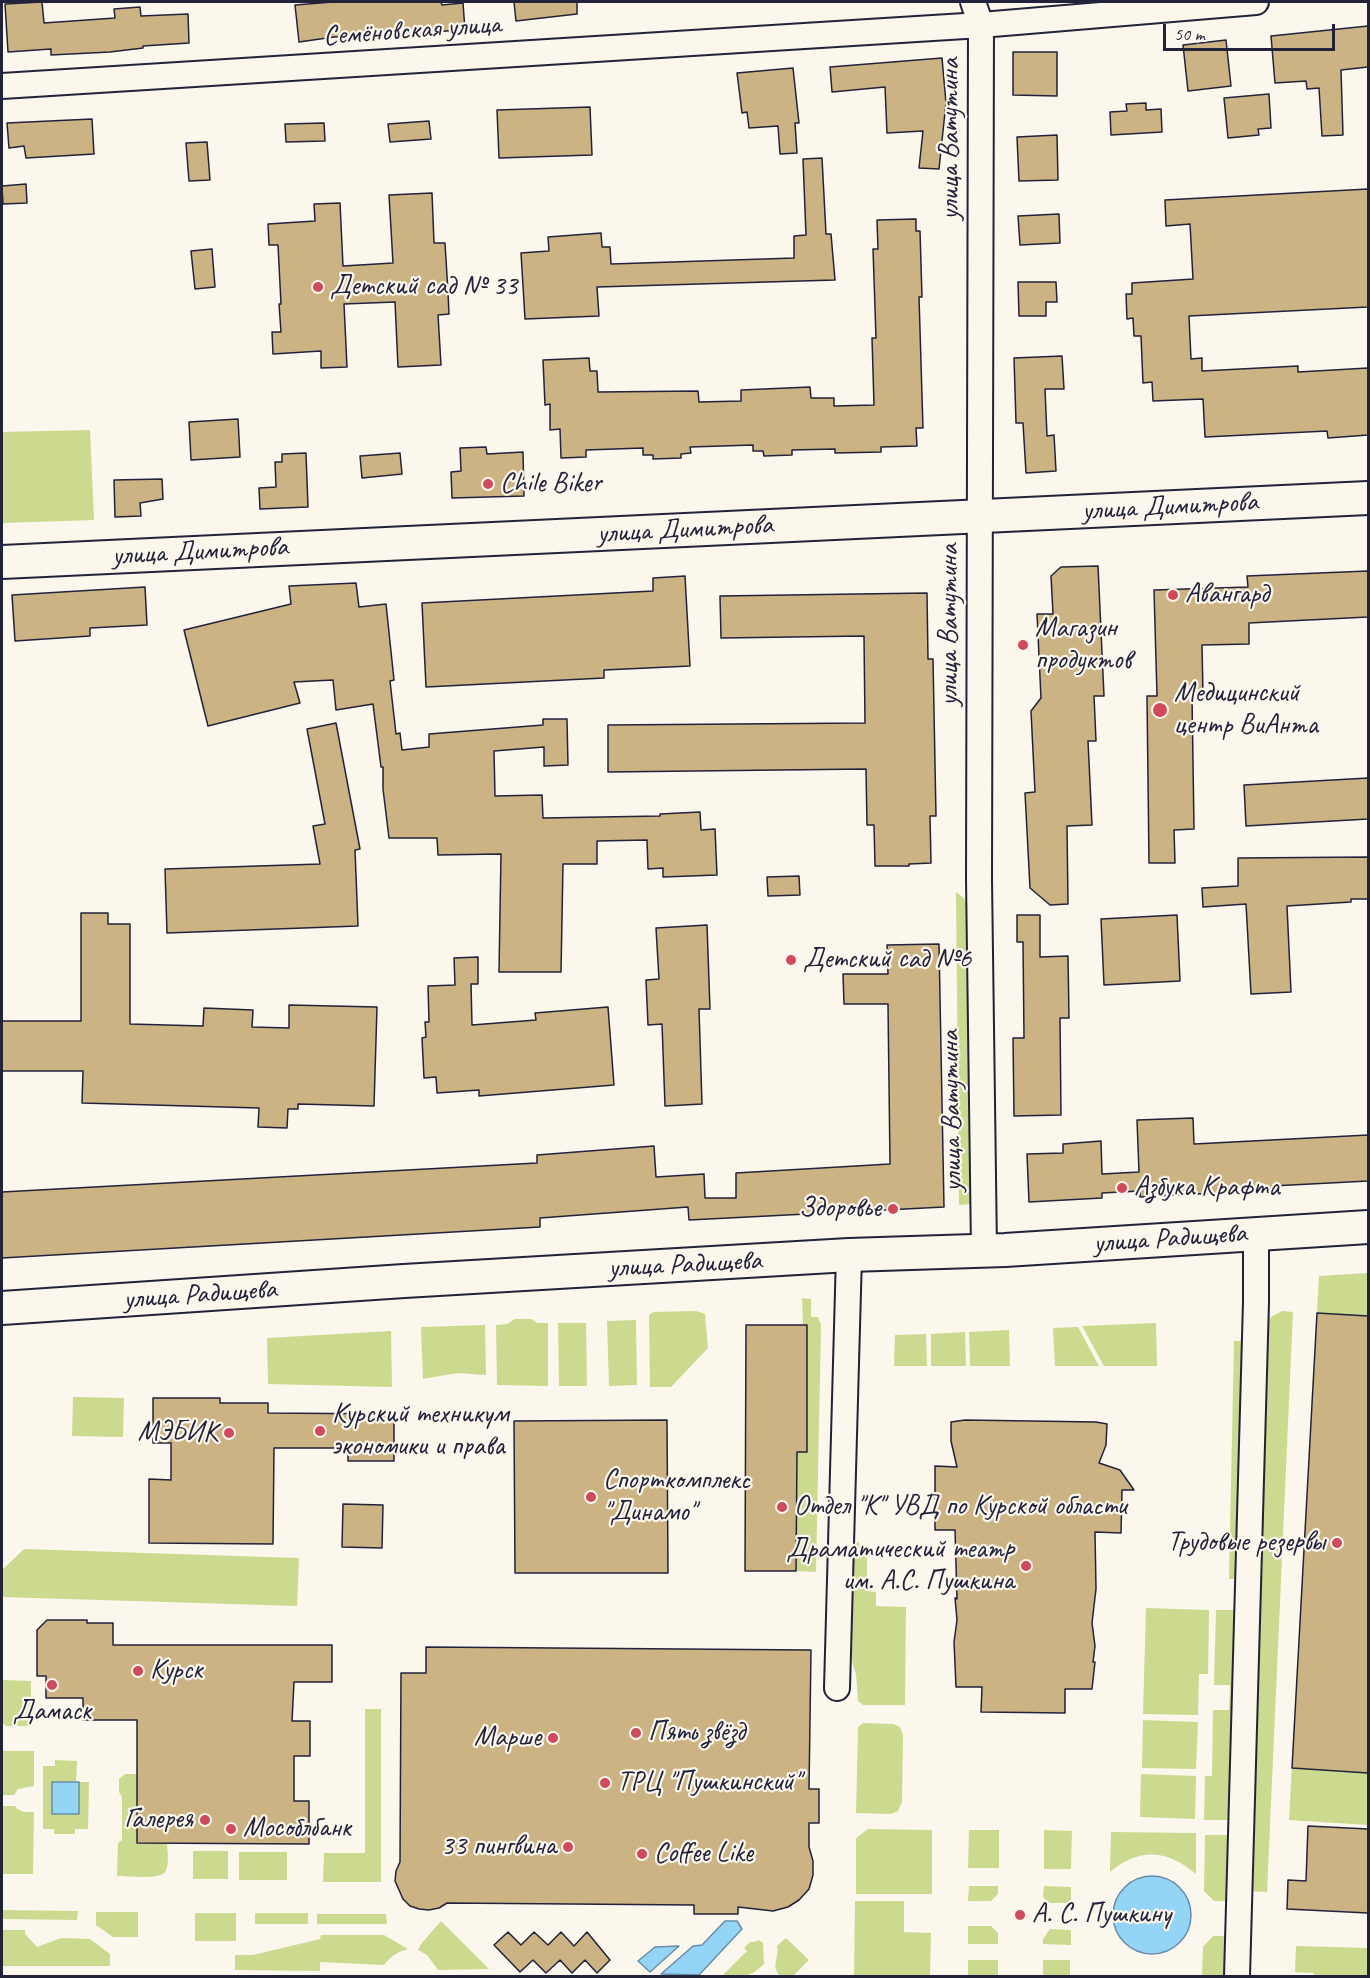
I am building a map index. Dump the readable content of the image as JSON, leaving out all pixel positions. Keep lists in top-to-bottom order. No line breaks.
{"streets":{"main road":["улица Димитрова","улица Радищева"],"street":["Семёновская улица","улица Ватутина"]},"crossings":[["Семёновская улица","улица Ватутина"],["улица Ватутина","улица Димитрова"],["улица Ватутина","улица Радищева"]],"places":["Детский сад № 33","Chile Biker","Авангард","Магазин продуктов","Медицинский центр ВиАнта","Детский сад №6","Азбука Крафта","Здоровье","Курский техникум экономики и права","МЭБИК","Спорткомплекс \"Динамо\"","Отдел \"К\" УВД по Курской области","Трудовые резервы","Драматический театр им. А.С. Пушкина","Курск","Дамаск","Пять звёзд","Марше","ТРЦ \"Пушкинский\"","Галерея","Мособлбанк","33 пингвина","Coffee Like","А. С. Пушкину"],"scale_bar":"50 m"}
